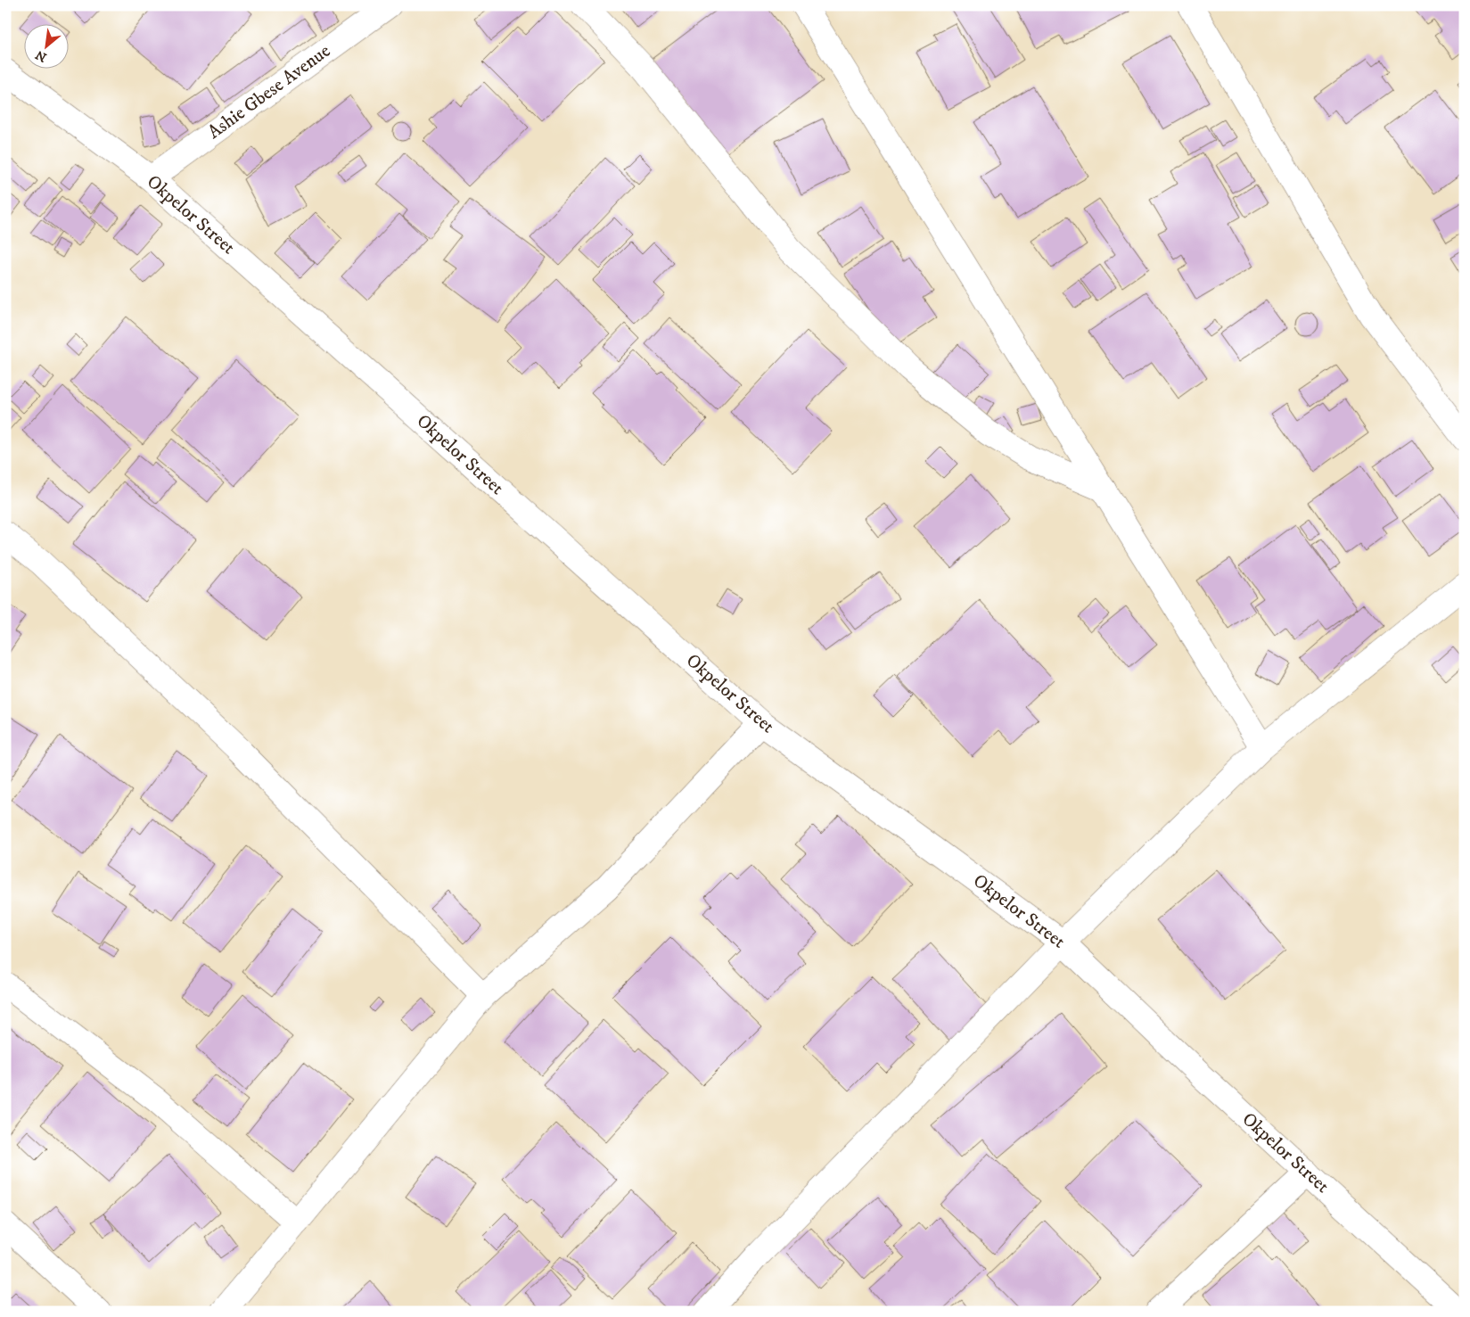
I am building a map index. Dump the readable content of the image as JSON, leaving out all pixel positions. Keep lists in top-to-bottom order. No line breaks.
{"streets":{"street":["Ashie Gbese Avenue","Okpelor Street"]},"crossings":[["Ashie Gbese Avenue","Okpelor Street"]],"north":"bottom left"}
